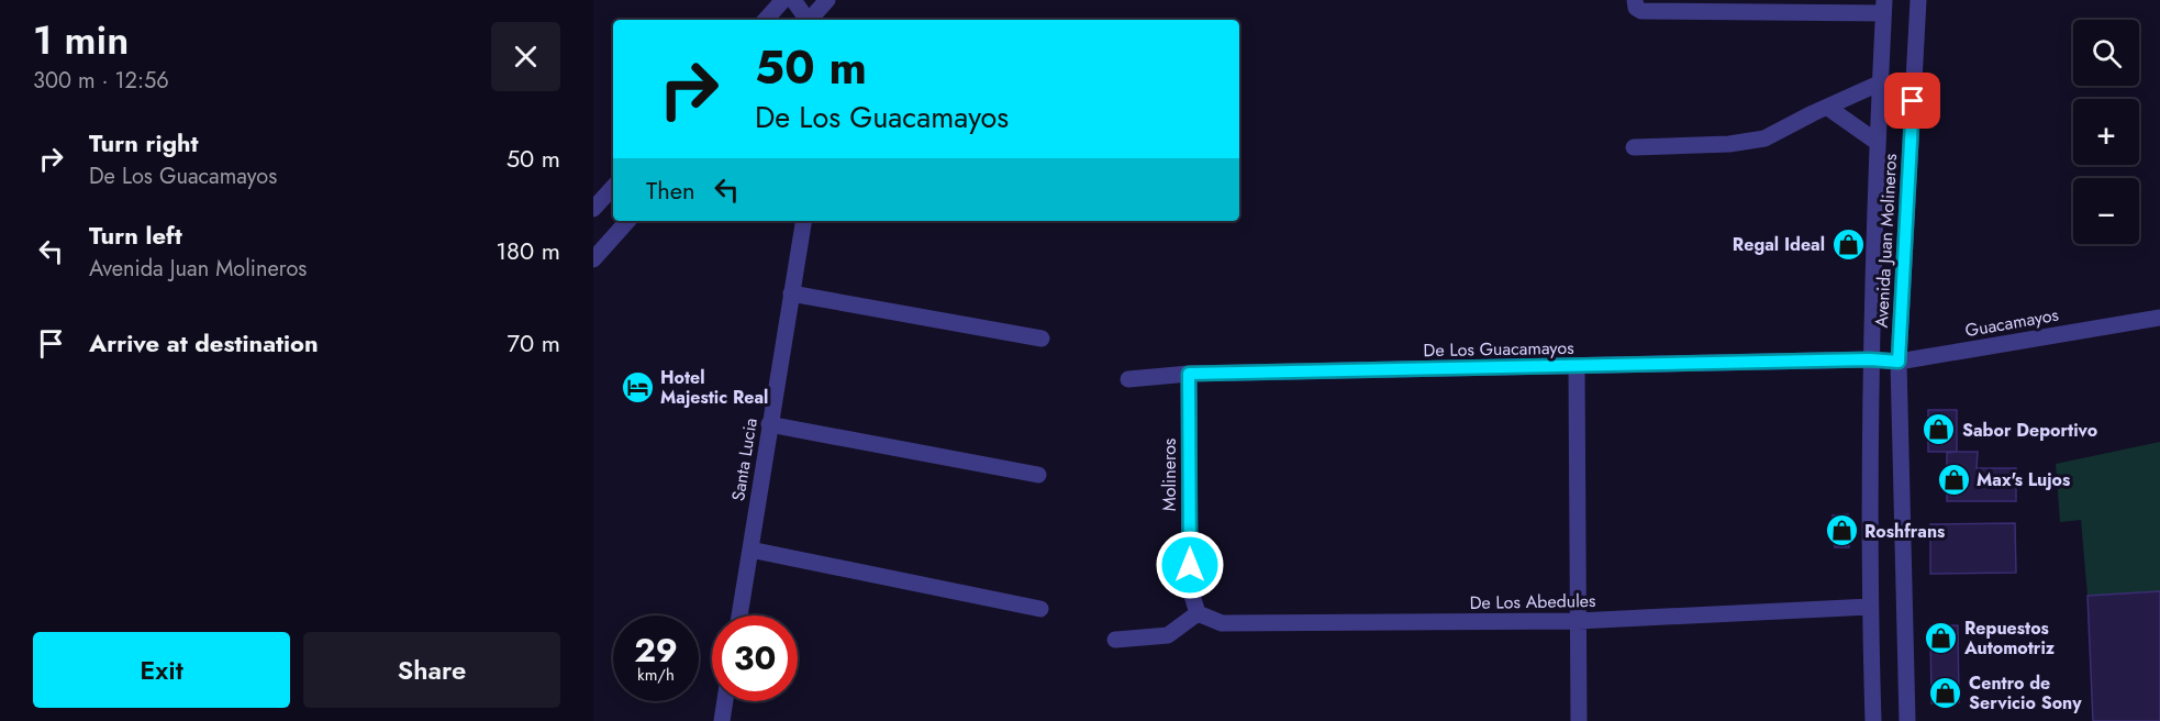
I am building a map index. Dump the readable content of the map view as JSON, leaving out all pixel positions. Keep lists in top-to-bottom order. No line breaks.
{"streets":{"street":["Avenida Juan Molineros","Guacamayos","De Los Guacamayos","Santa Lucia","Molineros","De Los Abedules"]},"crossings":[["Avenida Juan Molineros","Guacamayos"],["Avenida Juan Molineros","De Los Guacamayos"],["Avenida Juan Molineros","De Los Abedules"],["Guacamayos","De Los Guacamayos"],["De Los Guacamayos","Molineros"],["Molineros","De Los Abedules"]],"places":{"shop":["Regal Ideal","Sabor Deportivo","Max's Lujos","Roshfrans","Repuestos Automotriz","Centro de Servicio Sony"],"hotel":["Hotel Majestic Real"]},"page":{"heading":["1 min","300 m · 12:56"],"map_buttons":["+","−"],"turn":["50 m","De Los Guacamayos"],"list":[{"name":"Turn right","note":"De Los Guacamayos","value":"50 m"},{"name":"Turn left","note":"Avenida Juan Molineros","value":"180 m"},{"name":"Arrive at destination","value":"70 m"}],"then":"Then","speed":"29 km/h","limit":"30","buttons":["Exit","Share"]}}
